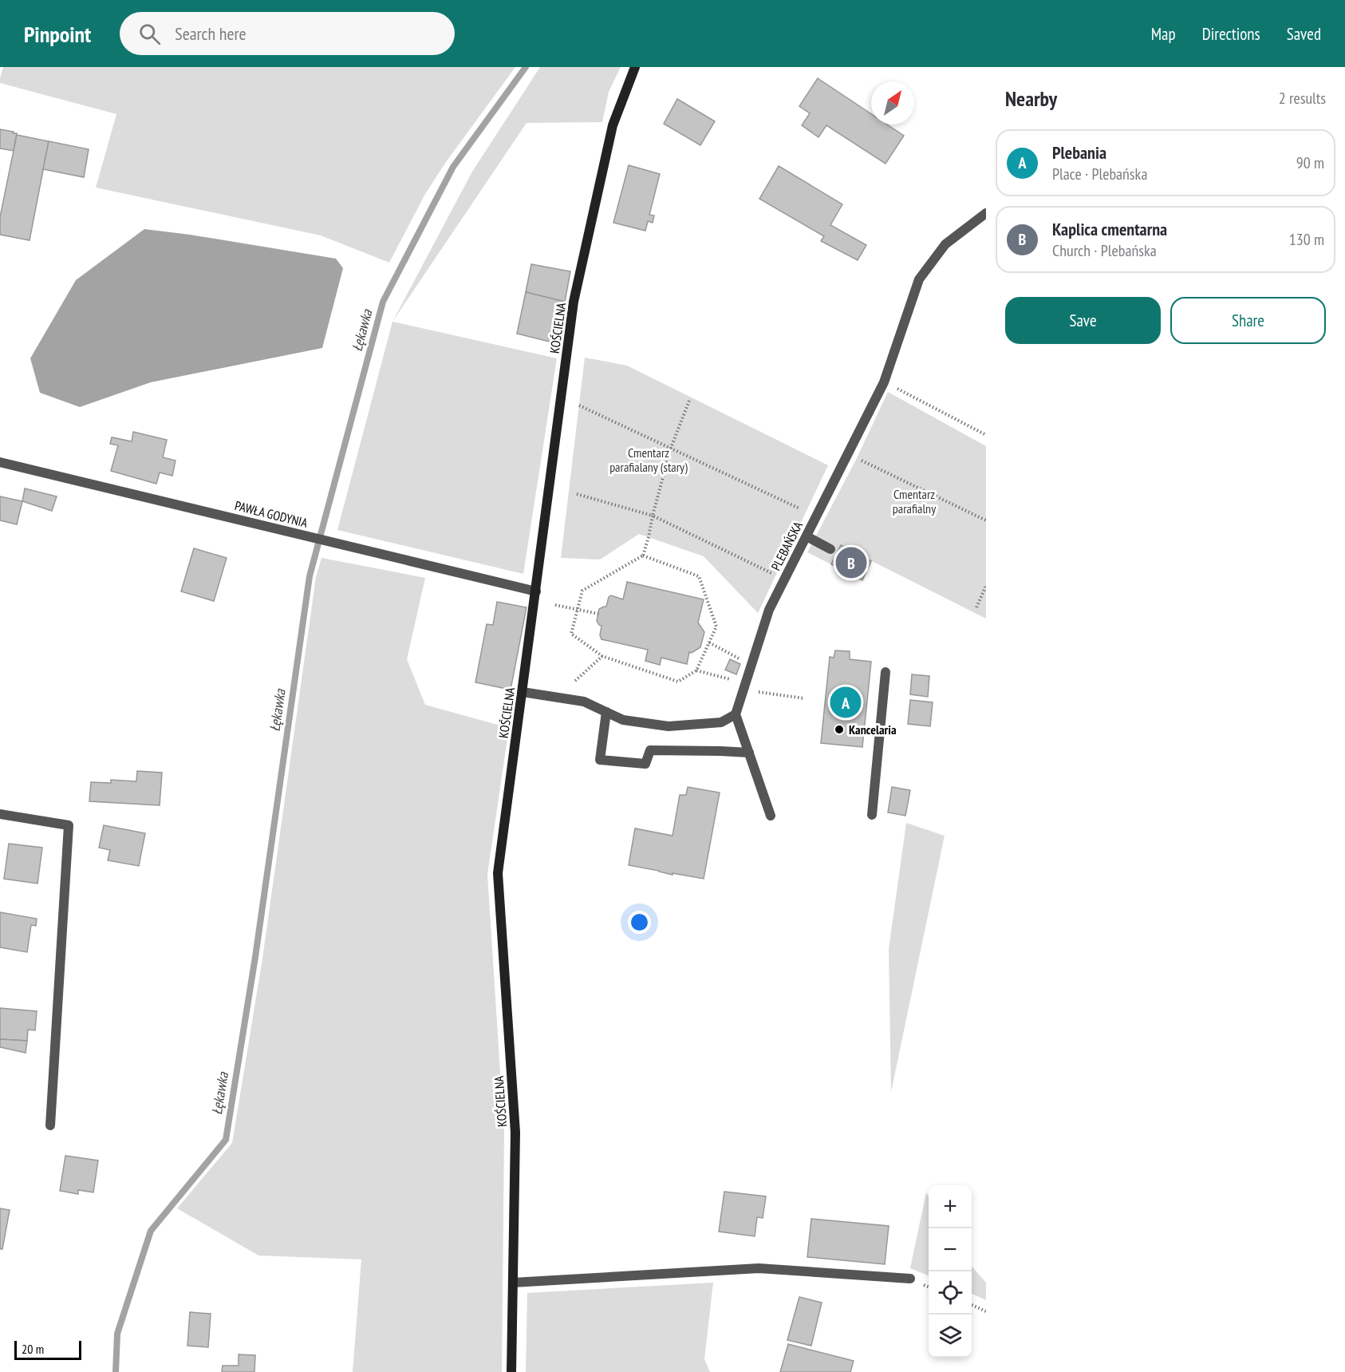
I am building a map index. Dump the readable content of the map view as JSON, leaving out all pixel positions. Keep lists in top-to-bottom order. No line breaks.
{"streets":{"street":["KOŚCIELNA","PAWŁA GODYNIA","PLEBAŃSKA"]},"crossings":[["KOŚCIELNA","PAWŁA GODYNIA"]],"water":["Łękawka"],"parks":["Cmentarz parafialany (stary)","Cmentarz parafialny"],"places":["Kancelaria"],"scale_bar":"20 m","north":"top right","page":{"header":"Pinpoint","search":"Search here","nav":["Map","Directions","Saved"],"heading":["Nearby","2 results"],"list":[{"mark":"A","name":"Plebania","note":"Place · Plebańska","value":"90 m"},{"mark":"B","name":"Kaplica cmentarna","note":"Church · Plebańska","value":"130 m"}],"buttons":["Save","Share"],"pins":["B","A"],"map_buttons":["+","−"],"scale":"20 m"}}
